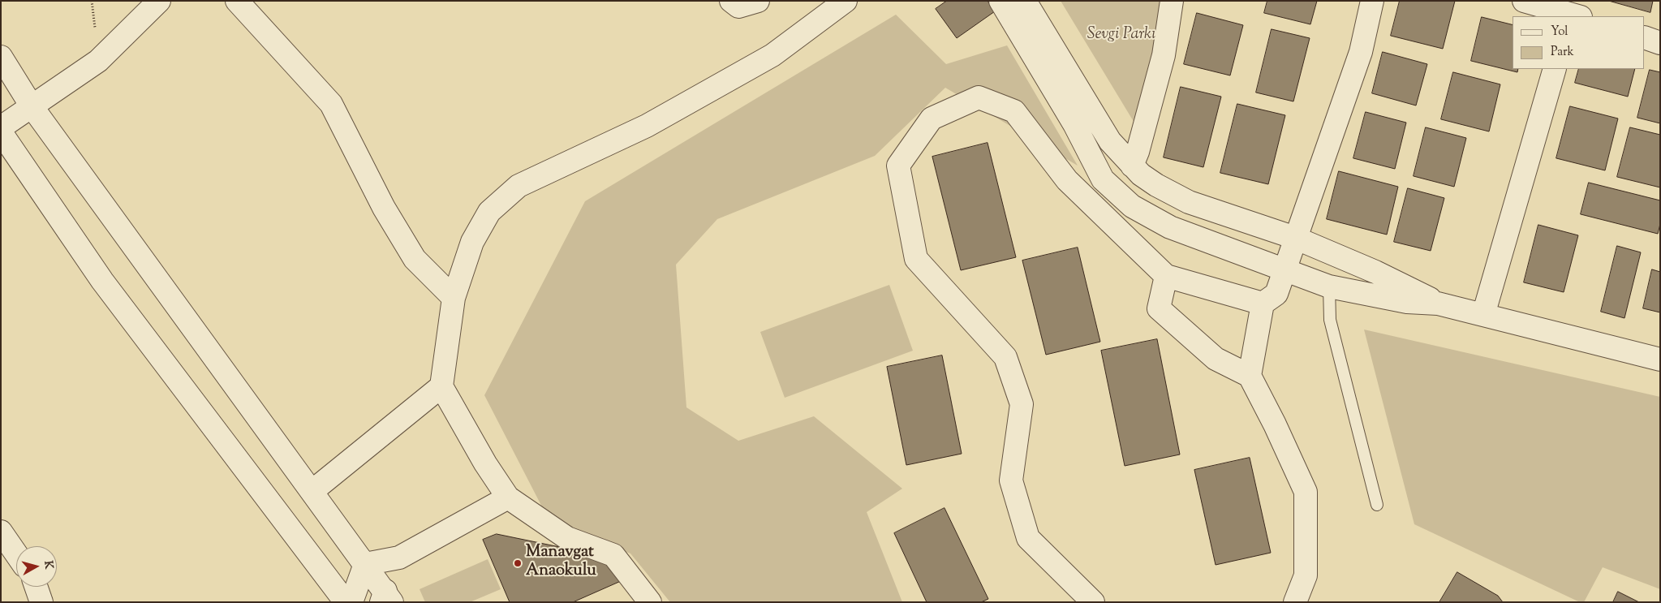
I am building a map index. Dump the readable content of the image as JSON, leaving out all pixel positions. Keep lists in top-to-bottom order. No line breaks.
{"parks":["Sevgi Parkı"],"places":["Manavgat Anaokulu"],"legend":["Yol","Park"],"north":"right"}
